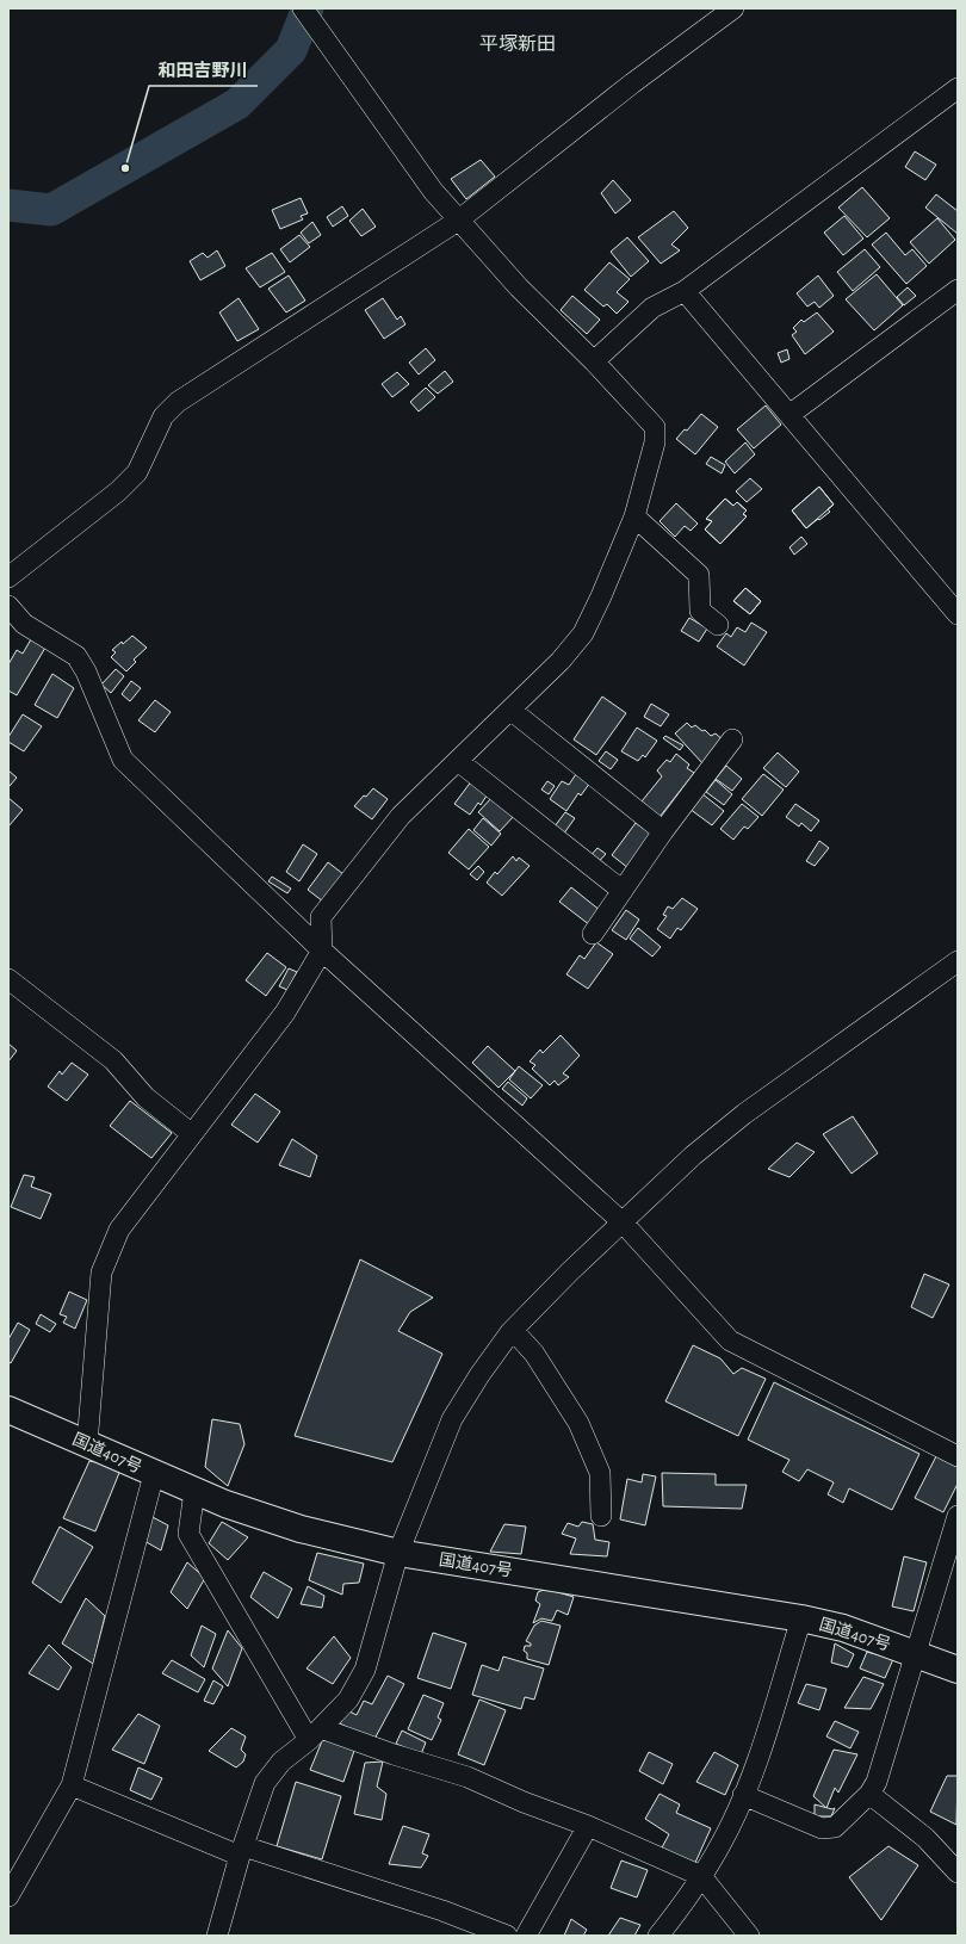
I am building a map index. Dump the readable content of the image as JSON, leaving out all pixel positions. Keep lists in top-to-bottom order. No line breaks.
{"streets":{"highway":["国道407号"]},"districts":["平塚新田"],"places":["和田吉野川"]}
